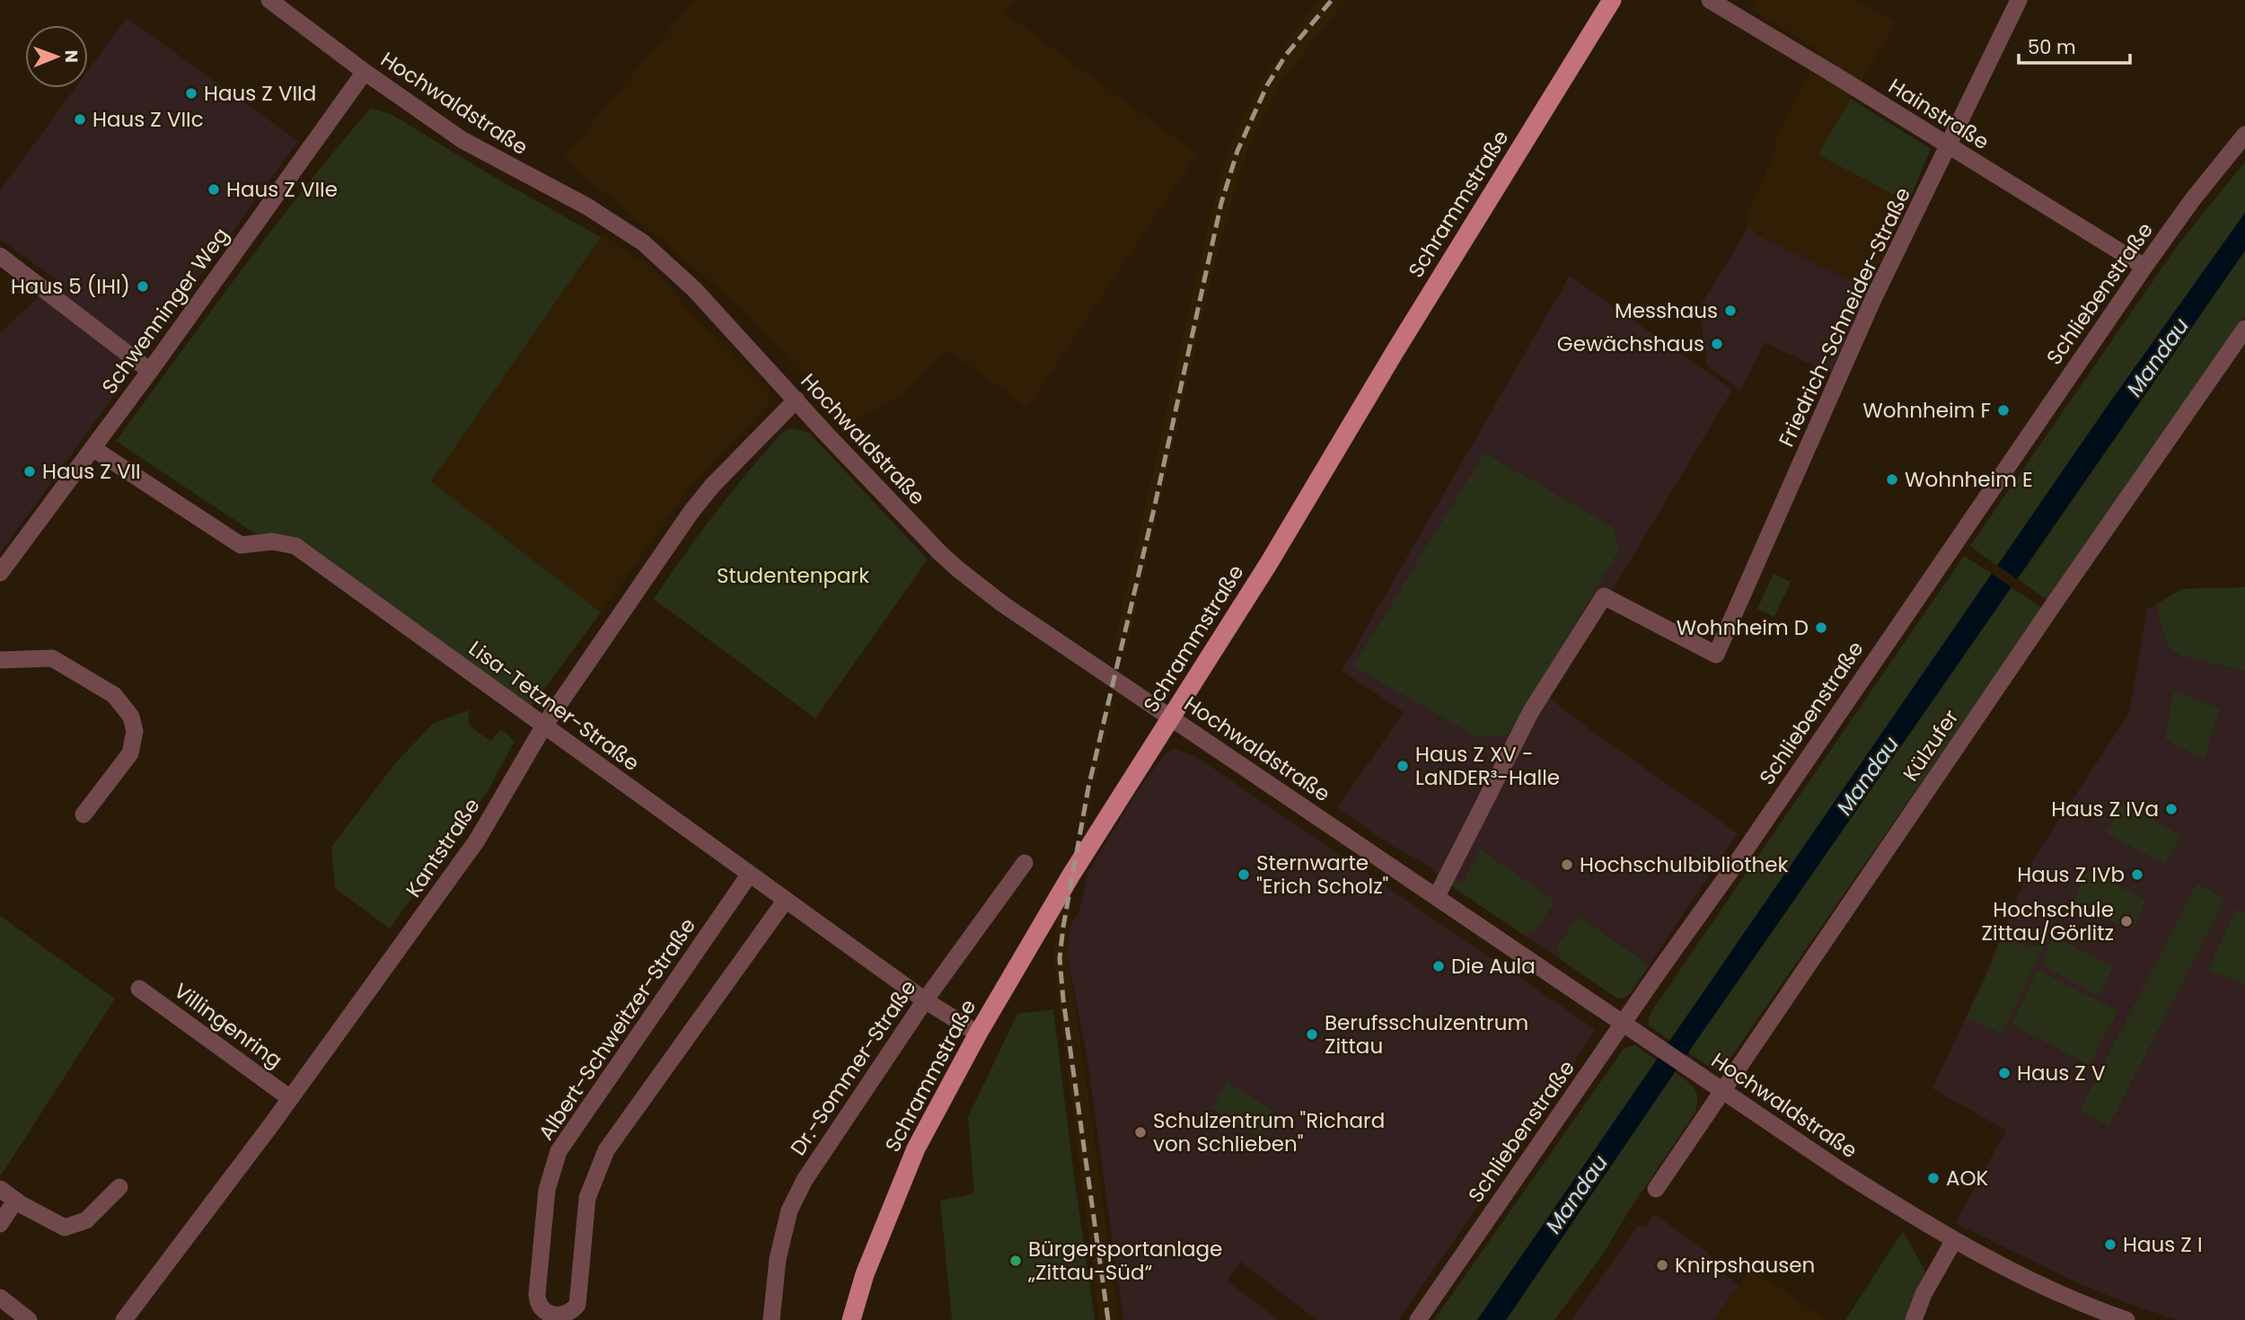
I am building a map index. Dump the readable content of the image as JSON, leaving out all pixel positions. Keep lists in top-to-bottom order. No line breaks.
{"streets":{"main road":["Schrammstraße"],"street":["Hochwaldstraße","Hainstraße","Schliebenstraße","Schwenninger Weg","Friedrich-Schneider-Straße","Lisa-Tetzner-Straße","Külzufer","Kantstraße","Villingenring","Albert-Schweitzer-Straße","Dr.-Sommer-Straße"]},"crossings":[["Hochwaldstraße","Schrammstraße"],["Hochwaldstraße","Schliebenstraße"],["Hochwaldstraße","Schwenninger Weg"],["Hochwaldstraße","Friedrich-Schneider-Straße"],["Hochwaldstraße","Külzufer"],["Hochwaldstraße","Kantstraße"],["Hainstraße","Schliebenstraße"],["Hainstraße","Friedrich-Schneider-Straße"],["Schrammstraße","Lisa-Tetzner-Straße"],["Schwenninger Weg","Lisa-Tetzner-Straße"],["Lisa-Tetzner-Straße","Kantstraße"],["Lisa-Tetzner-Straße","Albert-Schweitzer-Straße"],["Lisa-Tetzner-Straße","Dr.-Sommer-Straße"],["Kantstraße","Villingenring"]],"water":["Mandau"],"parks":["Studentenpark"],"places":["Haus Z VIId","Haus Z VIIc","Haus Z VIIe","Haus 5 (IHI)","Messhaus","Gewächshaus","Wohnheim F","Haus Z VII","Wohnheim E","Wohnheim D","Haus Z XV - LaNDER³-Halle","Haus Z IVa","Hochschulbibliothek","Sternwarte \"Erich Scholz\"","Haus Z IVb","Hochschule Zittau/Görlitz","Die Aula","Berufsschulzentrum Zittau","Haus Z V","Schulzentrum \"Richard von Schlieben\"","AOK","Haus Z I","Bürgersportanlage „Zittau-Süd“","Knirpshausen"],"scale_bar":"50 m","north":"right"}
